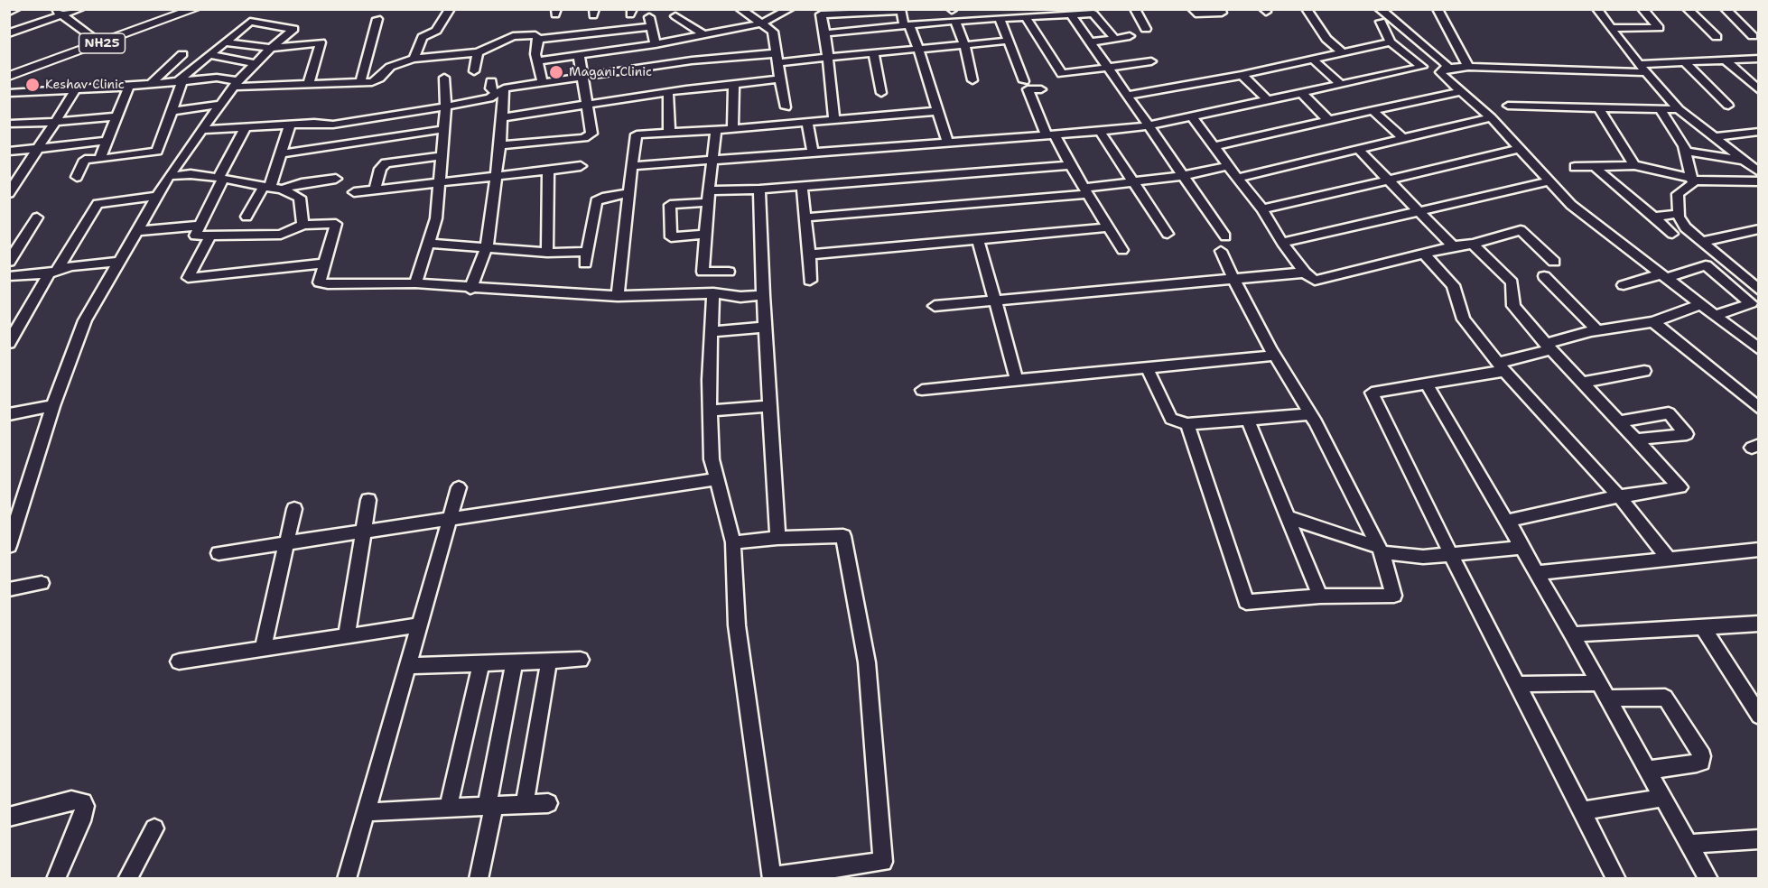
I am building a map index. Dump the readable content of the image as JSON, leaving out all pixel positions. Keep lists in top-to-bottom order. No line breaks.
{"streets":{"main road":["NH25"]},"places":["Magani Clinic","Keshav Clinic"]}
